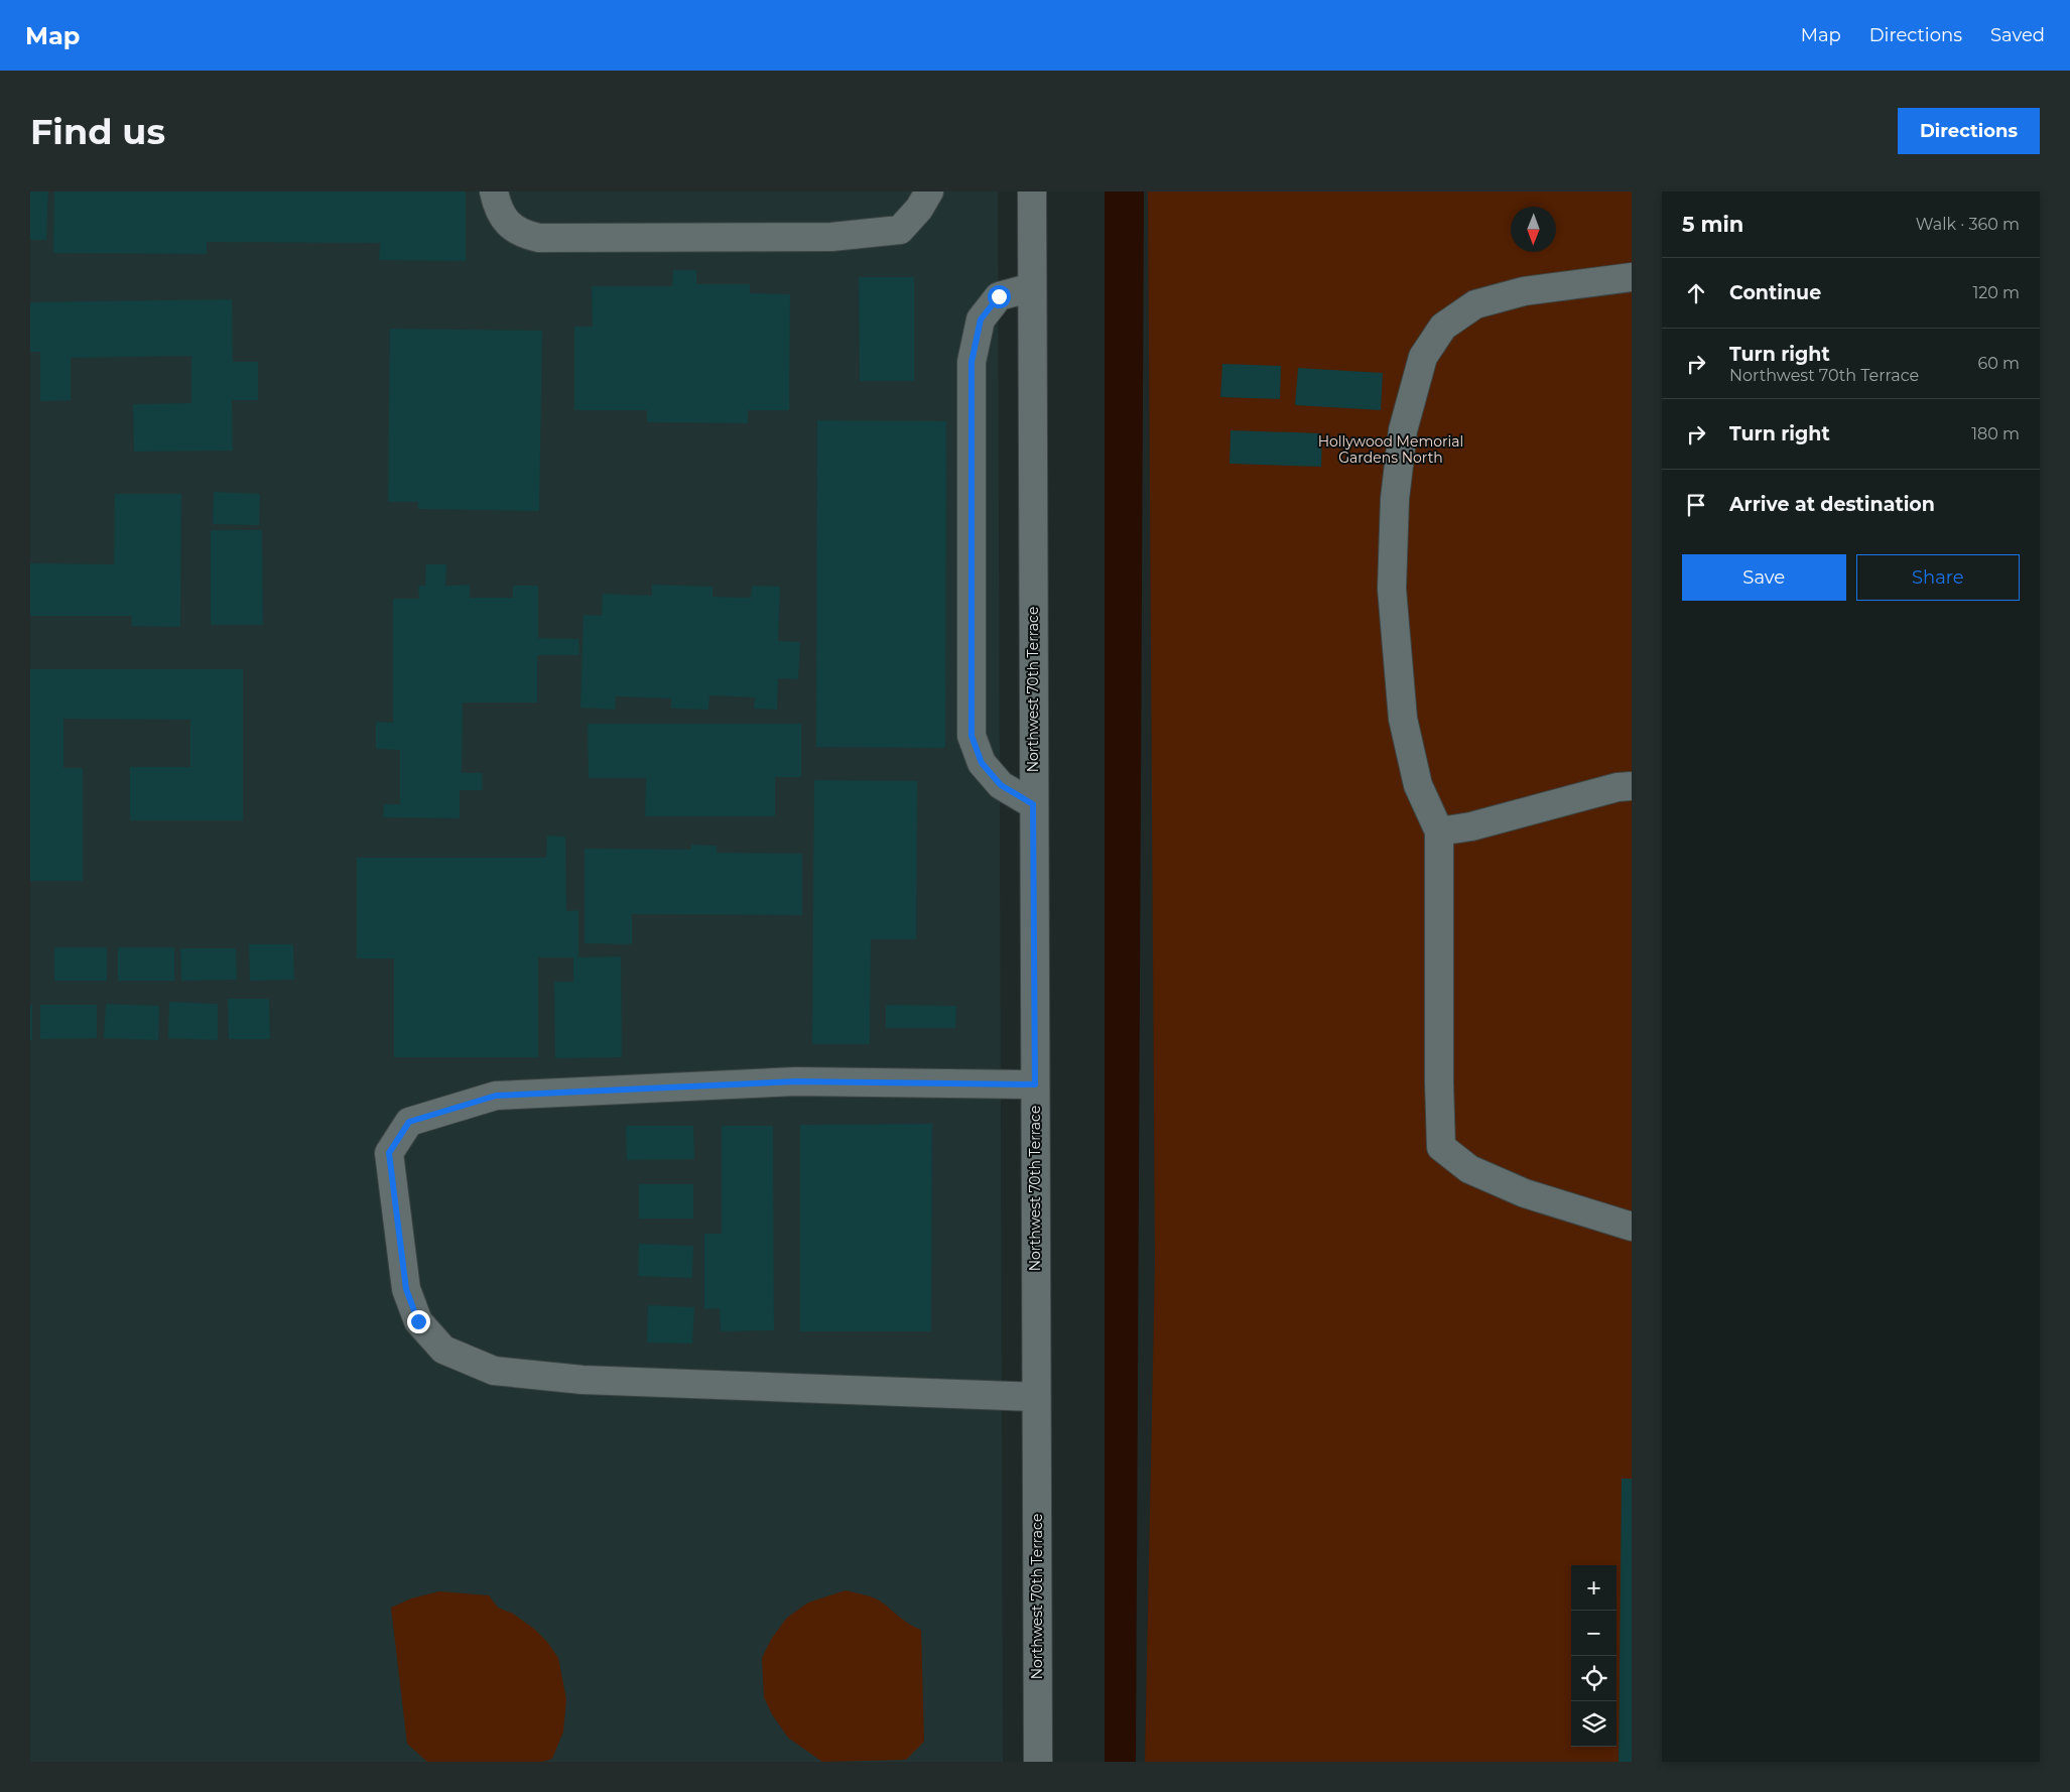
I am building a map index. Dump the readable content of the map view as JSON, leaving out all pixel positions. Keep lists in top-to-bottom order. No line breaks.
{"streets":{"street":["Northwest 70th Terrace"]},"parks":["Hollywood Memorial Gardens North"],"north":"bottom","page":{"header":"Map","nav":["Map","Directions","Saved"],"buttons":["Directions",["Save","Share"]],"title":"Find us","heading":["5 min","Walk · 360 m"],"list":[["Continue","120 m"],["Turn right","Northwest 70th Terrace","60 m"],["Turn right","180 m"],"Arrive at destination"],"map_buttons":["+","−"]}}
